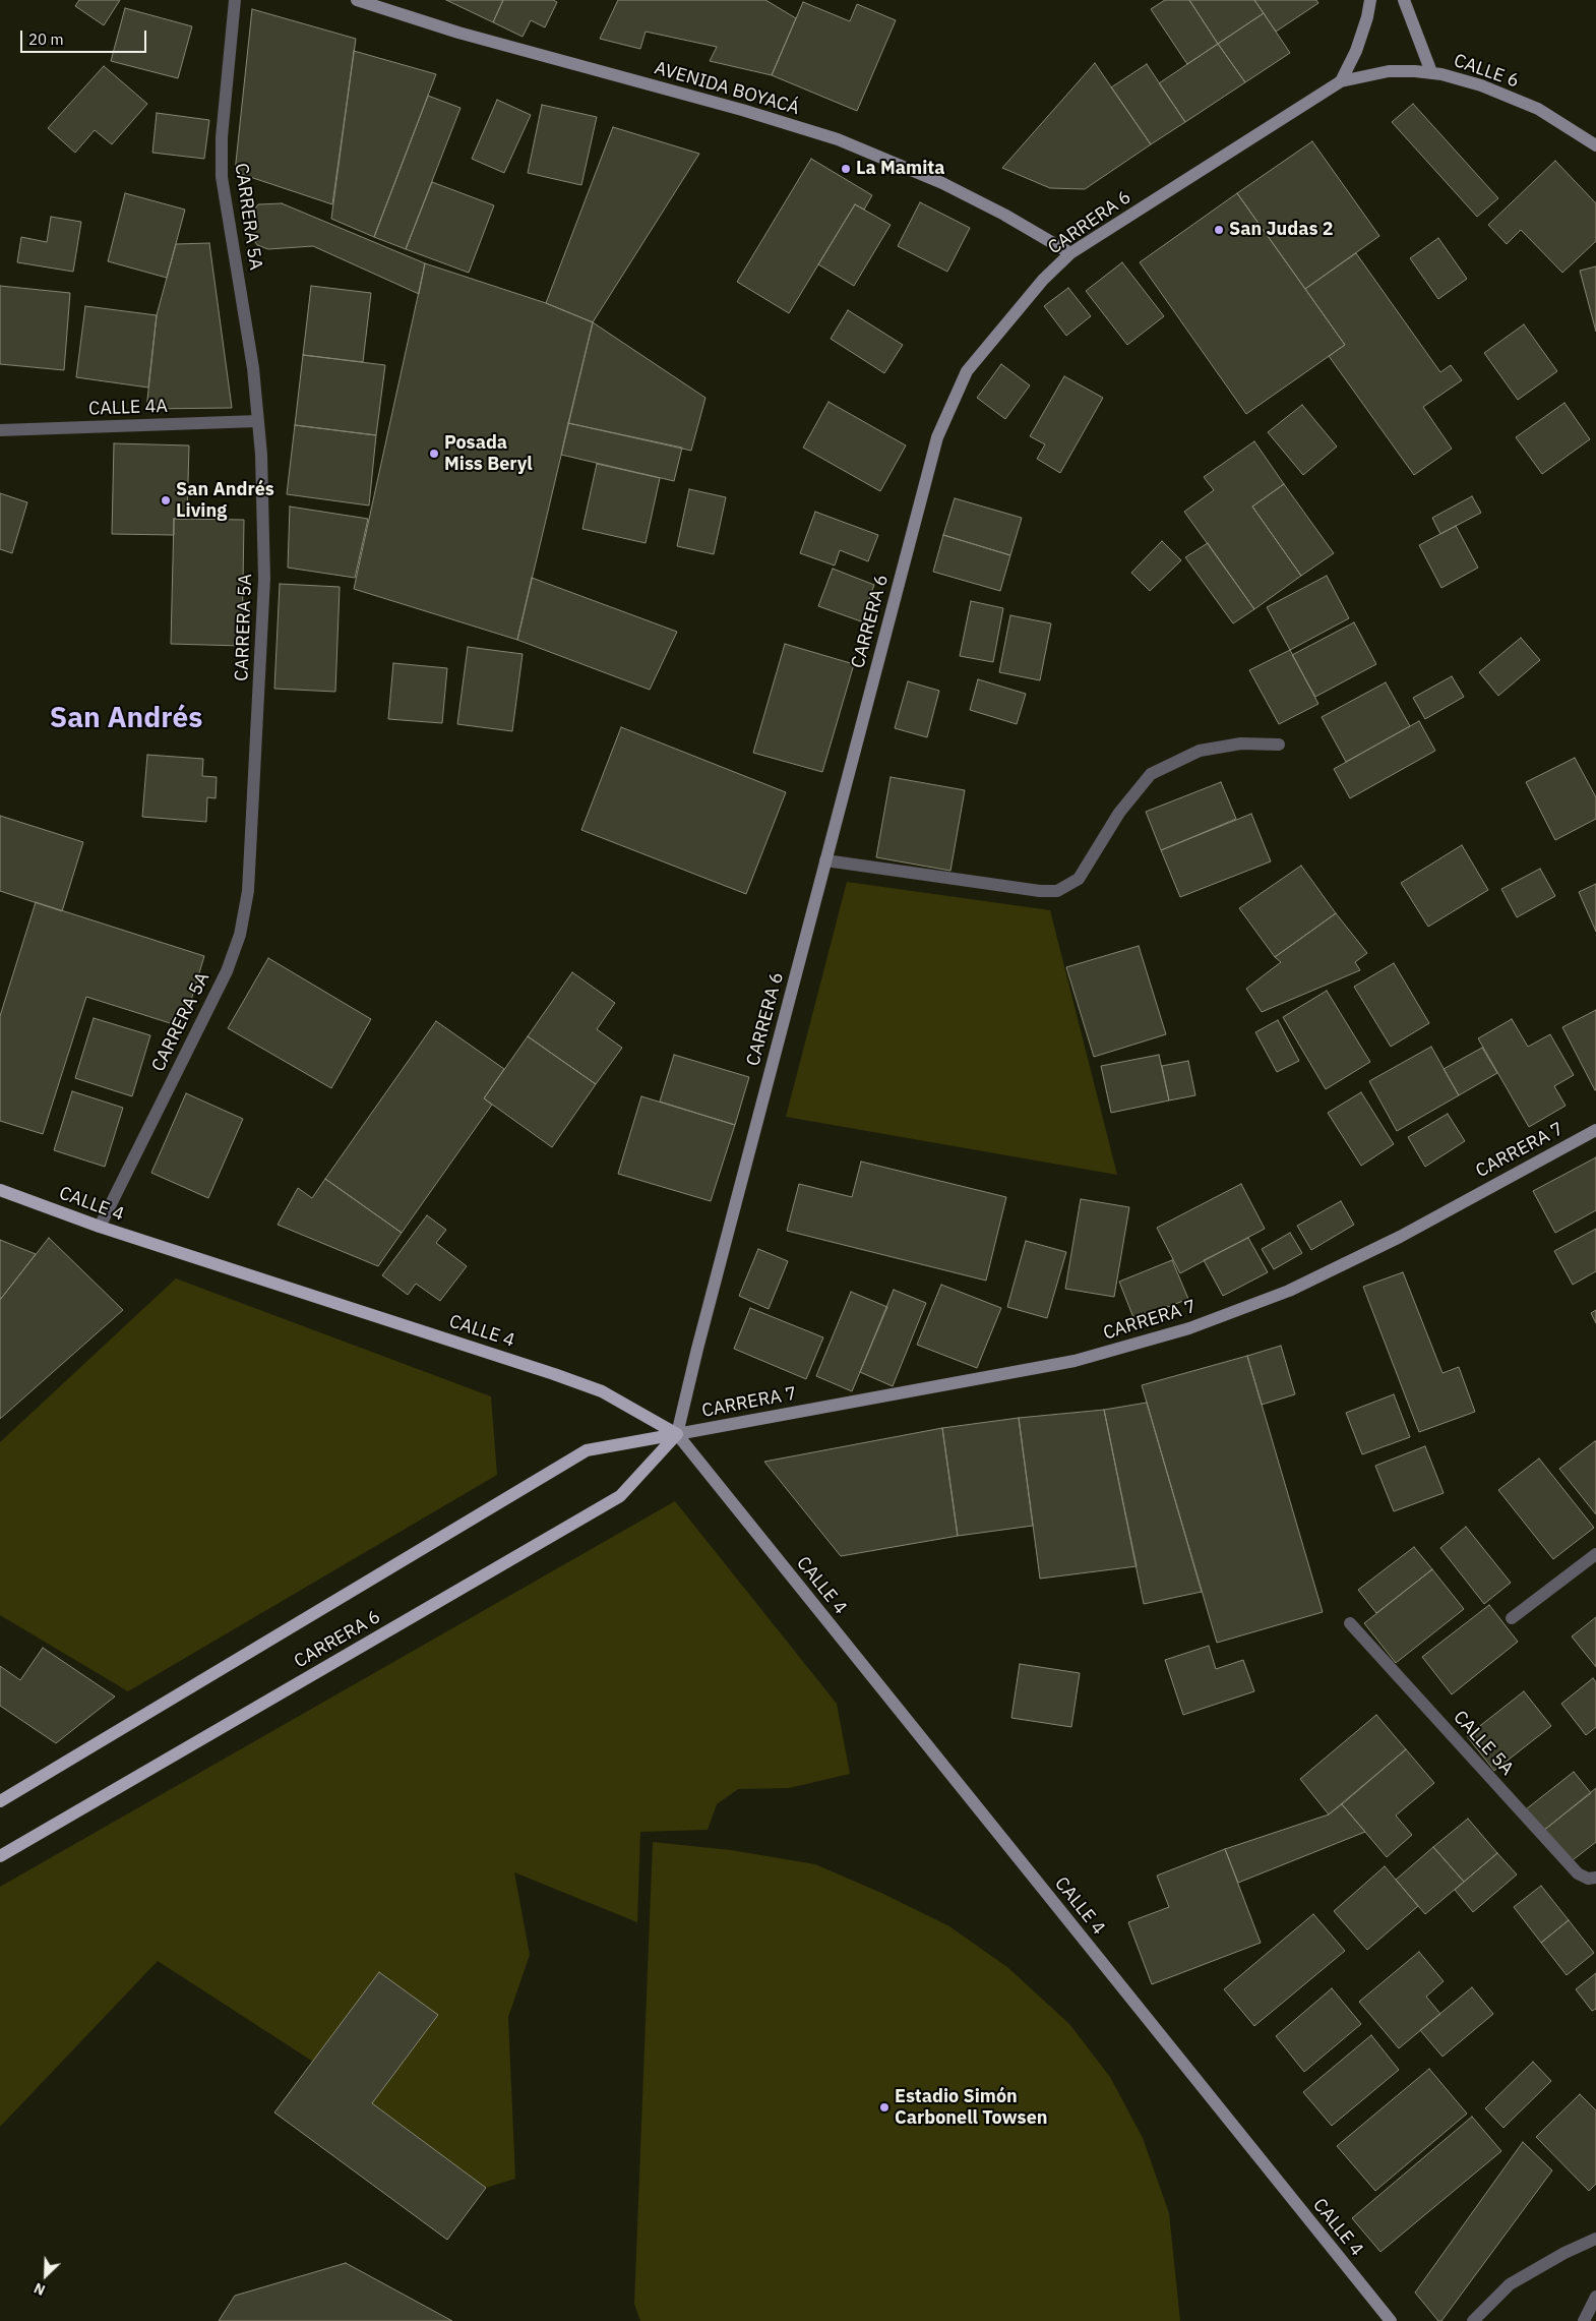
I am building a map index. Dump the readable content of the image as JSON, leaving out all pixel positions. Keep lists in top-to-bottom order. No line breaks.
{"streets":{"main road":["CARRERA 6","CALLE 4"],"street":["CALLE 6","AVENIDA BOYACÁ","CARRERA 5A","CALLE 4A","CARRERA 7","CALLE 5A"]},"crossings":[["CALLE 6","CARRERA 6"],["AVENIDA BOYACÁ","CARRERA 6"],["CARRERA 5A","CALLE 4A"],["CARRERA 5A","CALLE 4"],["CARRERA 6","CARRERA 7"],["CARRERA 6","CALLE 4"],["CARRERA 7","CALLE 4"]],"districts":["San Andrés"],"places":["La Mamita","San Judas 2","Posada Miss Beryl","San Andrés Living","Estadio Simón Carbonell Towsen"],"scale_bar":"20 m","north":"bottom left"}
